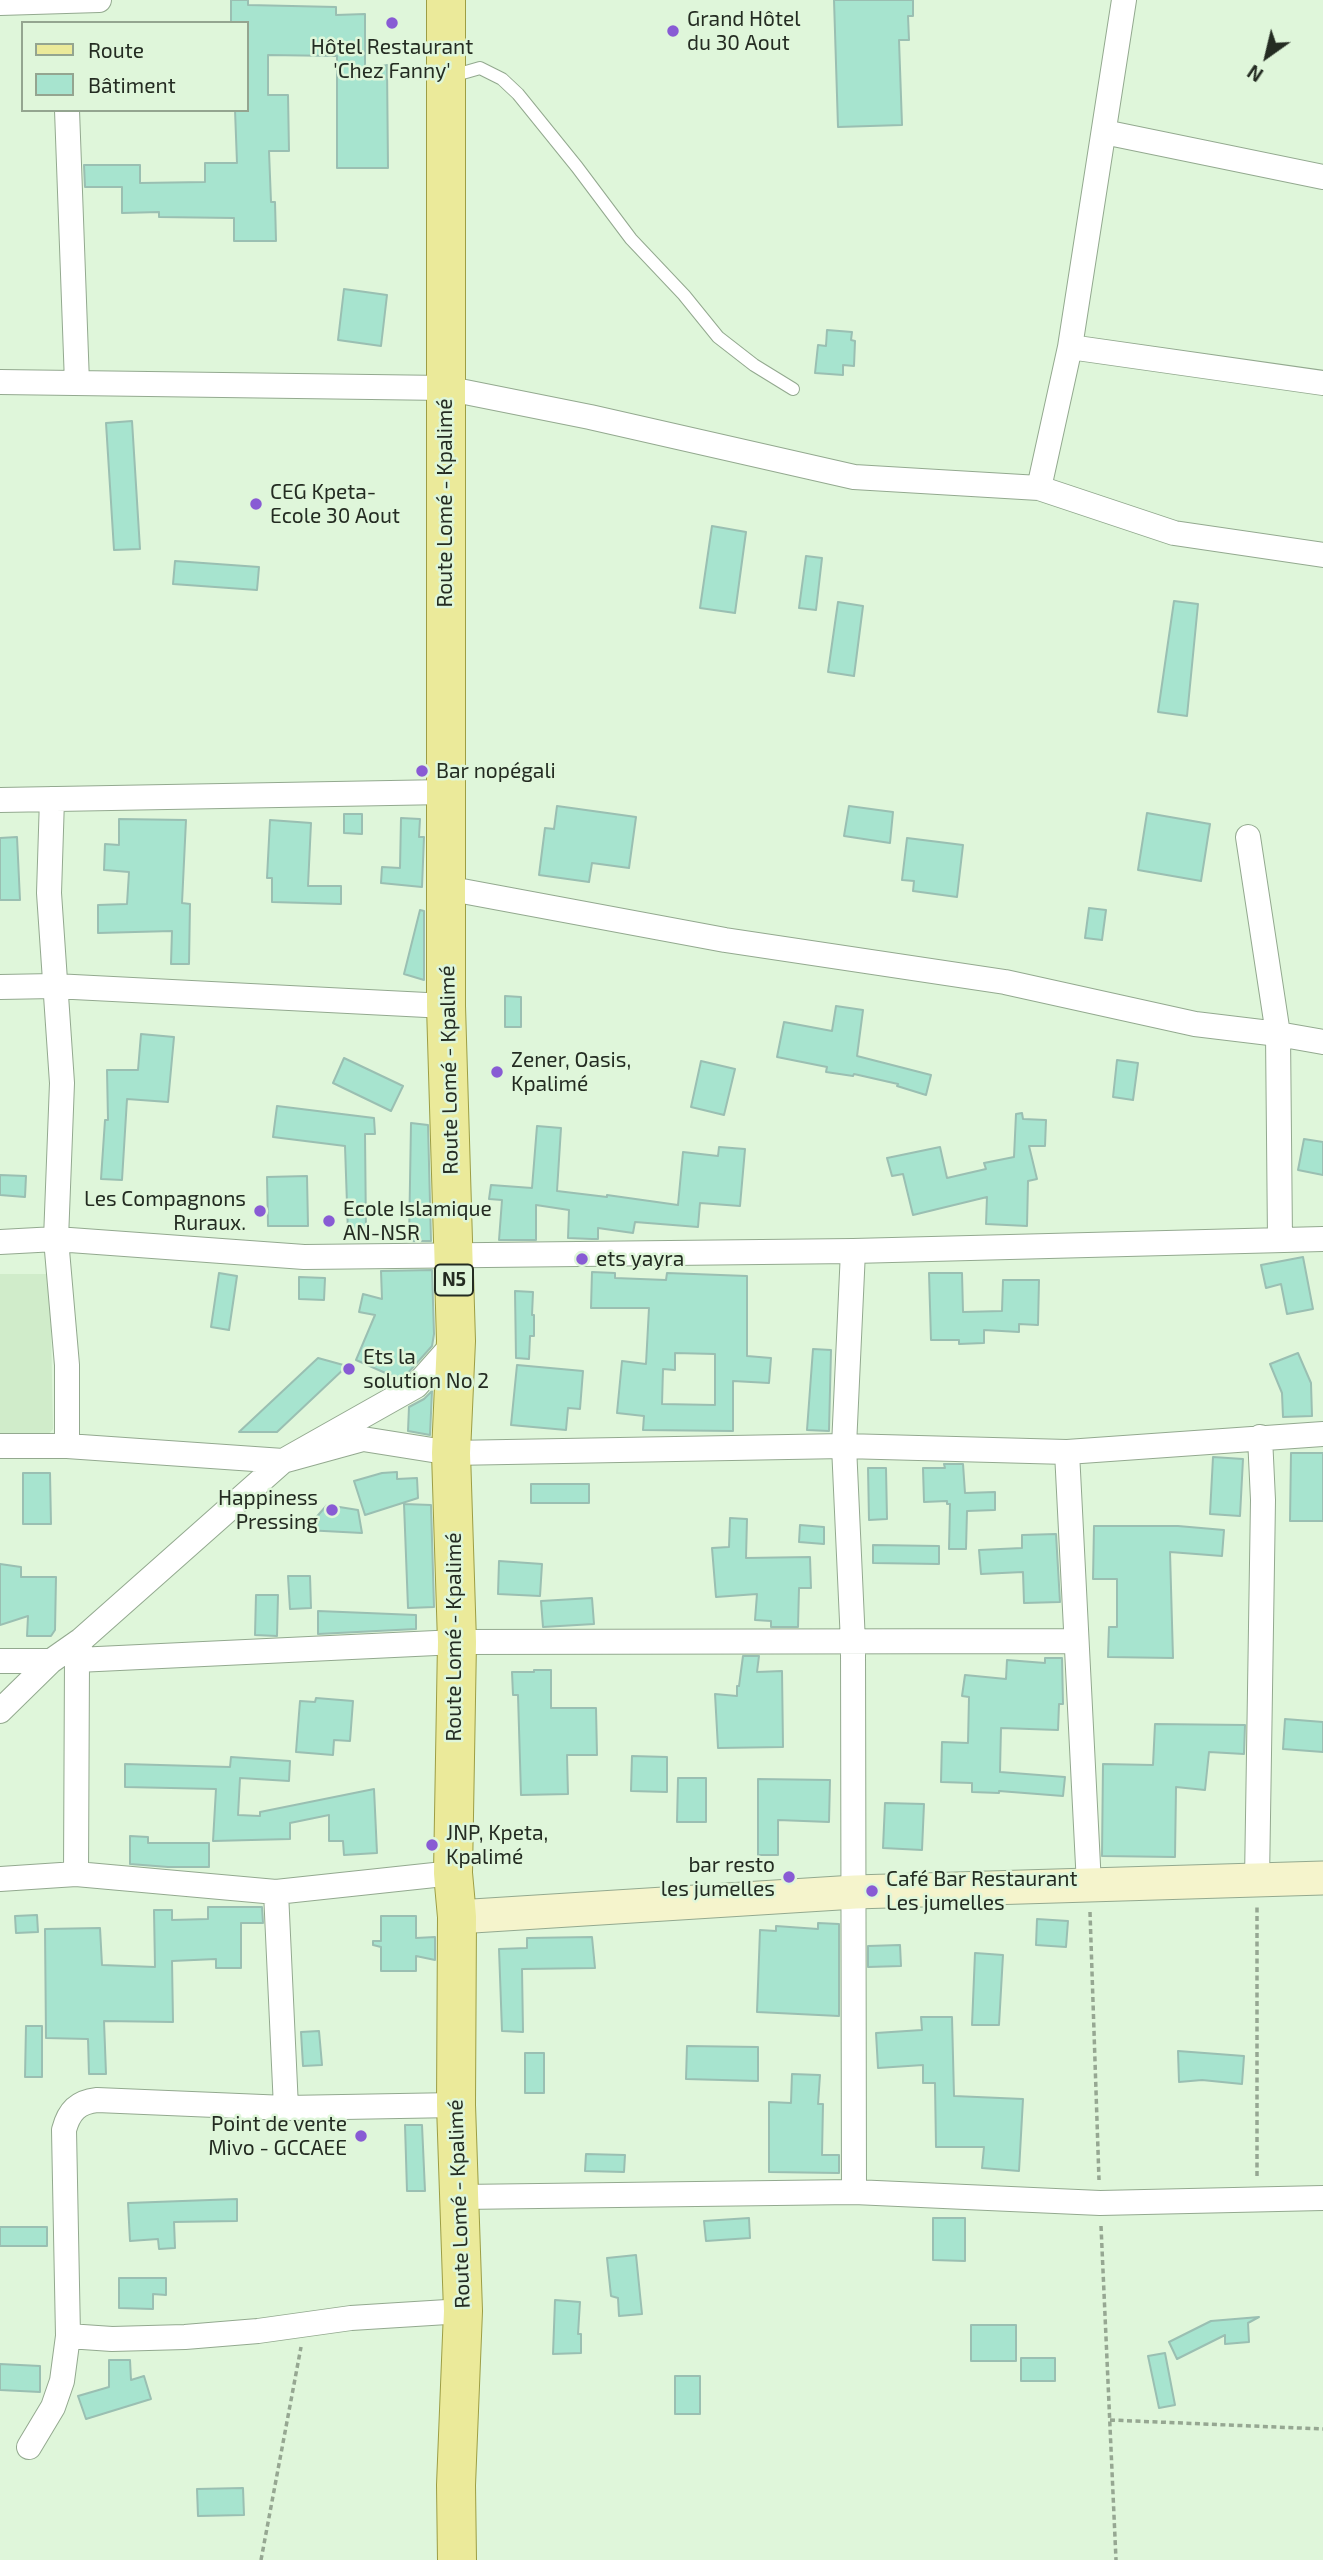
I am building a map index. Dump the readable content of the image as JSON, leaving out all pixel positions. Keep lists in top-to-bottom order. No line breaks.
{"streets":{"main road":["Route Lomé - Kpalimé","N5"]},"places":["Hôtel Restaurant 'Chez Fanny'","Grand Hôtel du 30 Aout","CEG Kpeta- Ecole 30 Aout","Bar nopégali","Zener, Oasis, Kpalimé","Les Compagnons Ruraux.","Ecole Islamique AN-NSR","ets yayra","Ets la solution No 2","Happiness Pressing","JNP, Kpeta, Kpalimé","bar resto les jumelles","Café Bar Restaurant Les jumelles","Point de vente Mivo - GCCAEE"],"legend":["Route","Bâtiment"],"north":"bottom left"}
